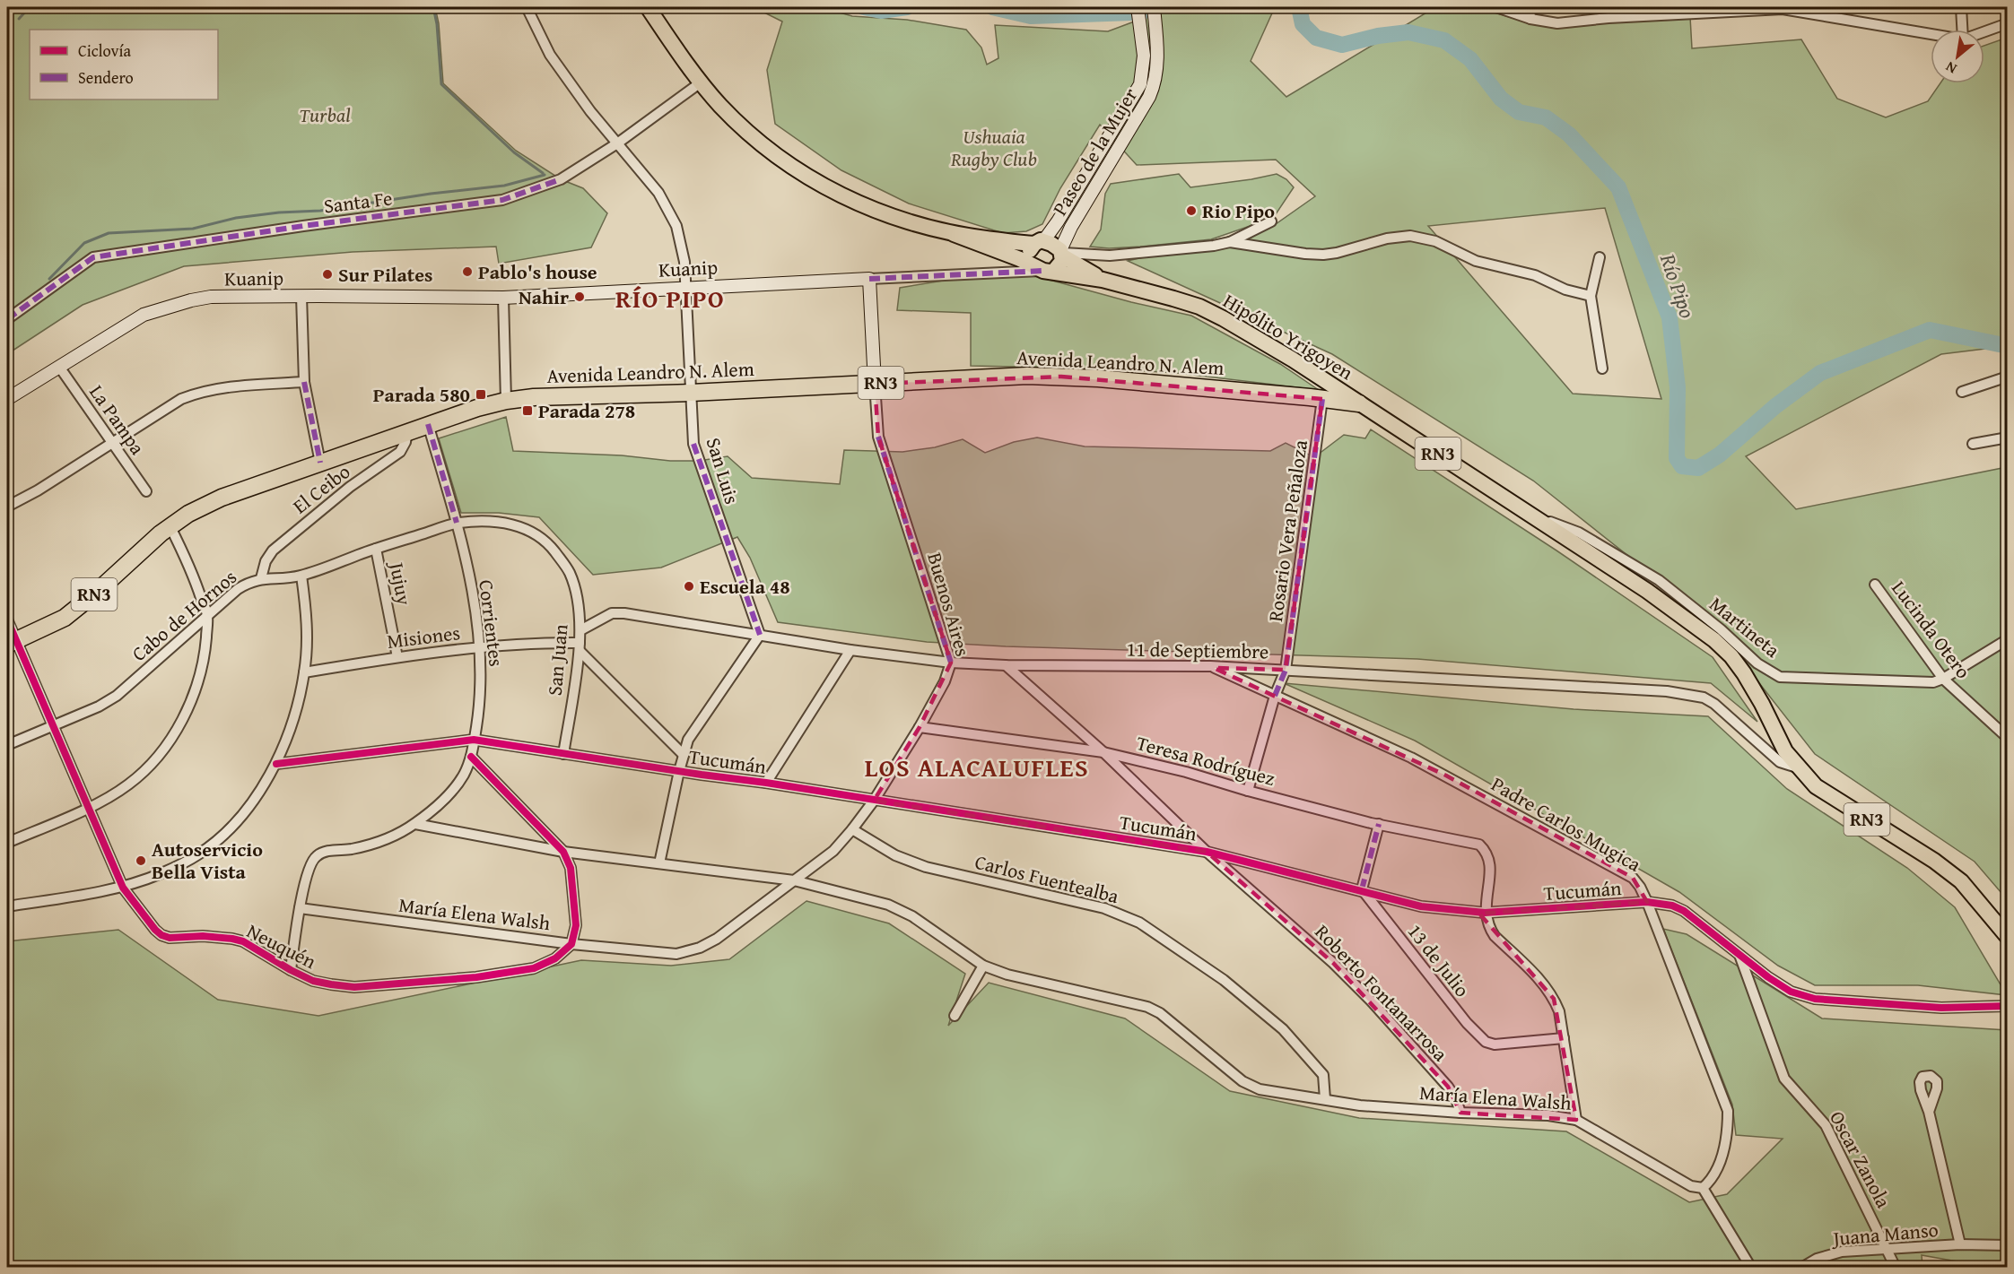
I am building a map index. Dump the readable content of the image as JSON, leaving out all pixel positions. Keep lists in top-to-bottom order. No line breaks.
{"streets":{"highway":["Avenida Leandro N. Alem","RN3"],"main road":["Paseo de la Mujer","Kuanip","Hipólito Yrigoyen","Buenos Aires"],"street":["Santa Fe","La Pampa","San Luis","El Ceibo","Rosario Vera Peñaloza","Jujuy","Cabo de Hornos","Corrientes","Martineta","Lucinda Otero","Misiones","11 de Septiembre","San Juan","Teresa Rodríguez","Tucumán","Padre Carlos Mugica","Carlos Fuentealba","María Elena Walsh","Neuquén","13 de Julio","Roberto Fontanarrosa","Oscar Zanola","Juana Manso"]},"crossings":[["Paseo de la Mujer","Hipólito Yrigoyen"],["Santa Fe","Hipólito Yrigoyen"],["Santa Fe","San Luis"],["Kuanip","Hipólito Yrigoyen"],["Kuanip","La Pampa"],["Kuanip","San Luis"],["Kuanip","Buenos Aires"],["Hipólito Yrigoyen","Avenida Leandro N. Alem"],["Hipólito Yrigoyen","RN3"],["Avenida Leandro N. Alem","RN3"],["Avenida Leandro N. Alem","San Luis"],["Avenida Leandro N. Alem","El Ceibo"],["Avenida Leandro N. Alem","Rosario Vera Peñaloza"],["Avenida Leandro N. Alem","Buenos Aires"],["Avenida Leandro N. Alem","Corrientes"],["Avenida Leandro N. Alem","Neuquén"],["RN3","Martineta"],["RN3","11 de Septiembre"],["San Luis","11 de Septiembre"],["El Ceibo","Cabo de Hornos"],["Rosario Vera Peñaloza","11 de Septiembre"],["Rosario Vera Peñaloza","Teresa Rodríguez"],["Rosario Vera Peñaloza","Padre Carlos Mugica"],["Jujuy","Cabo de Hornos"],["Jujuy","Misiones"],["Buenos Aires","11 de Septiembre"],["Buenos Aires","Teresa Rodríguez"],["Buenos Aires","Tucumán"],["Buenos Aires","Carlos Fuentealba"],["Buenos Aires","María Elena Walsh"],["Cabo de Hornos","Corrientes"],["Cabo de Hornos","San Juan"],["Cabo de Hornos","Neuquén"],["Corrientes","Misiones"],["Corrientes","San Juan"],["Corrientes","Tucumán"],["Corrientes","María Elena Walsh"],["Martineta","Lucinda Otero"],["Misiones","San Juan"],["11 de Septiembre","San Juan"],["11 de Septiembre","Padre Carlos Mugica"],["11 de Septiembre","Roberto Fontanarrosa"],["San Juan","Tucumán"],["Teresa Rodríguez","Tucumán"],["Teresa Rodríguez","Roberto Fontanarrosa"],["Tucumán","Padre Carlos Mugica"],["Tucumán","13 de Julio"],["Tucumán","Roberto Fontanarrosa"],["Tucumán","Oscar Zanola"],["Padre Carlos Mugica","María Elena Walsh"],["Carlos Fuentealba","María Elena Walsh"],["María Elena Walsh","Neuquén"],["María Elena Walsh","Roberto Fontanarrosa"],["Oscar Zanola","Juana Manso"]],"districts":["RÍO PIPO","LOS ALACALUFLES"],"water":["Río Pipo"],"parks":["Turbal","Ushuaia Rugby Club"],"places":{"other":["Rio Pipo","Pablo's house","Sur Pilates","Nahir","Escuela 48","Autoservicio Bella Vista"],"transit":["Parada 580","Parada 278"]},"legend":["Ciclovía","Sendero"],"north":"bottom left"}
